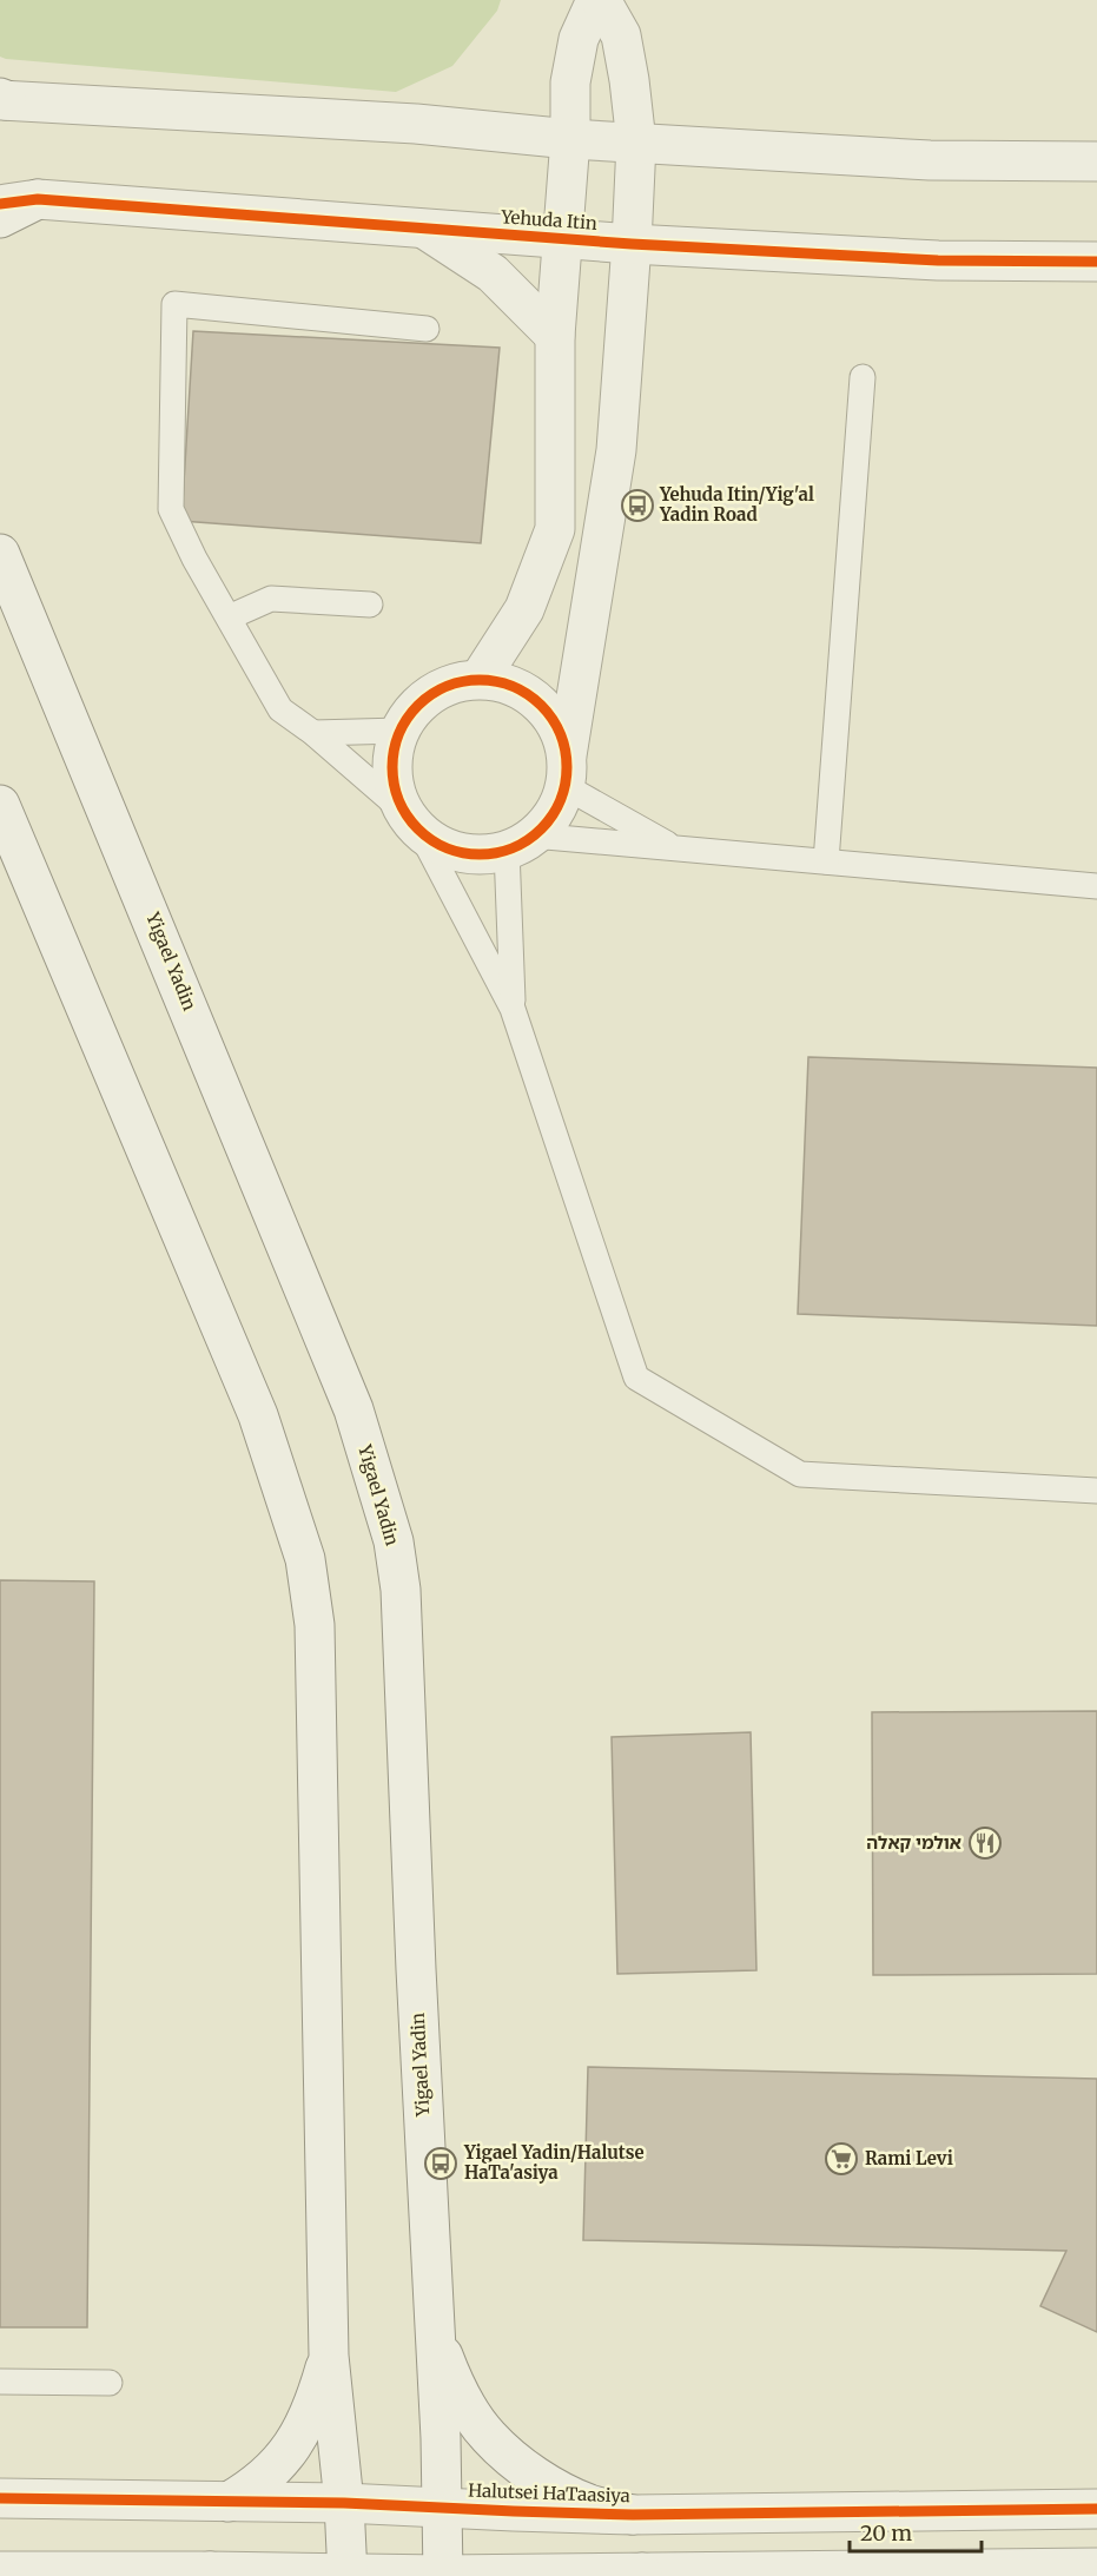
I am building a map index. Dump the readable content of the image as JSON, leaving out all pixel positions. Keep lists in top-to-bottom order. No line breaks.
{"streets":{"street":["Yehuda Itin","Yigael Yadin","Halutsei HaTaasiya"]},"crossings":[["Yigael Yadin","Halutsei HaTaasiya"]],"places":{"bus stop":["Yehuda Itin/Yig'al Yadin Road","Yigael Yadin/Halutse HaTa'asiya"],"restaurant":["אולמי קאלה"],"supermarket":["Rami Levi"]},"scale_bar":"20 m"}
